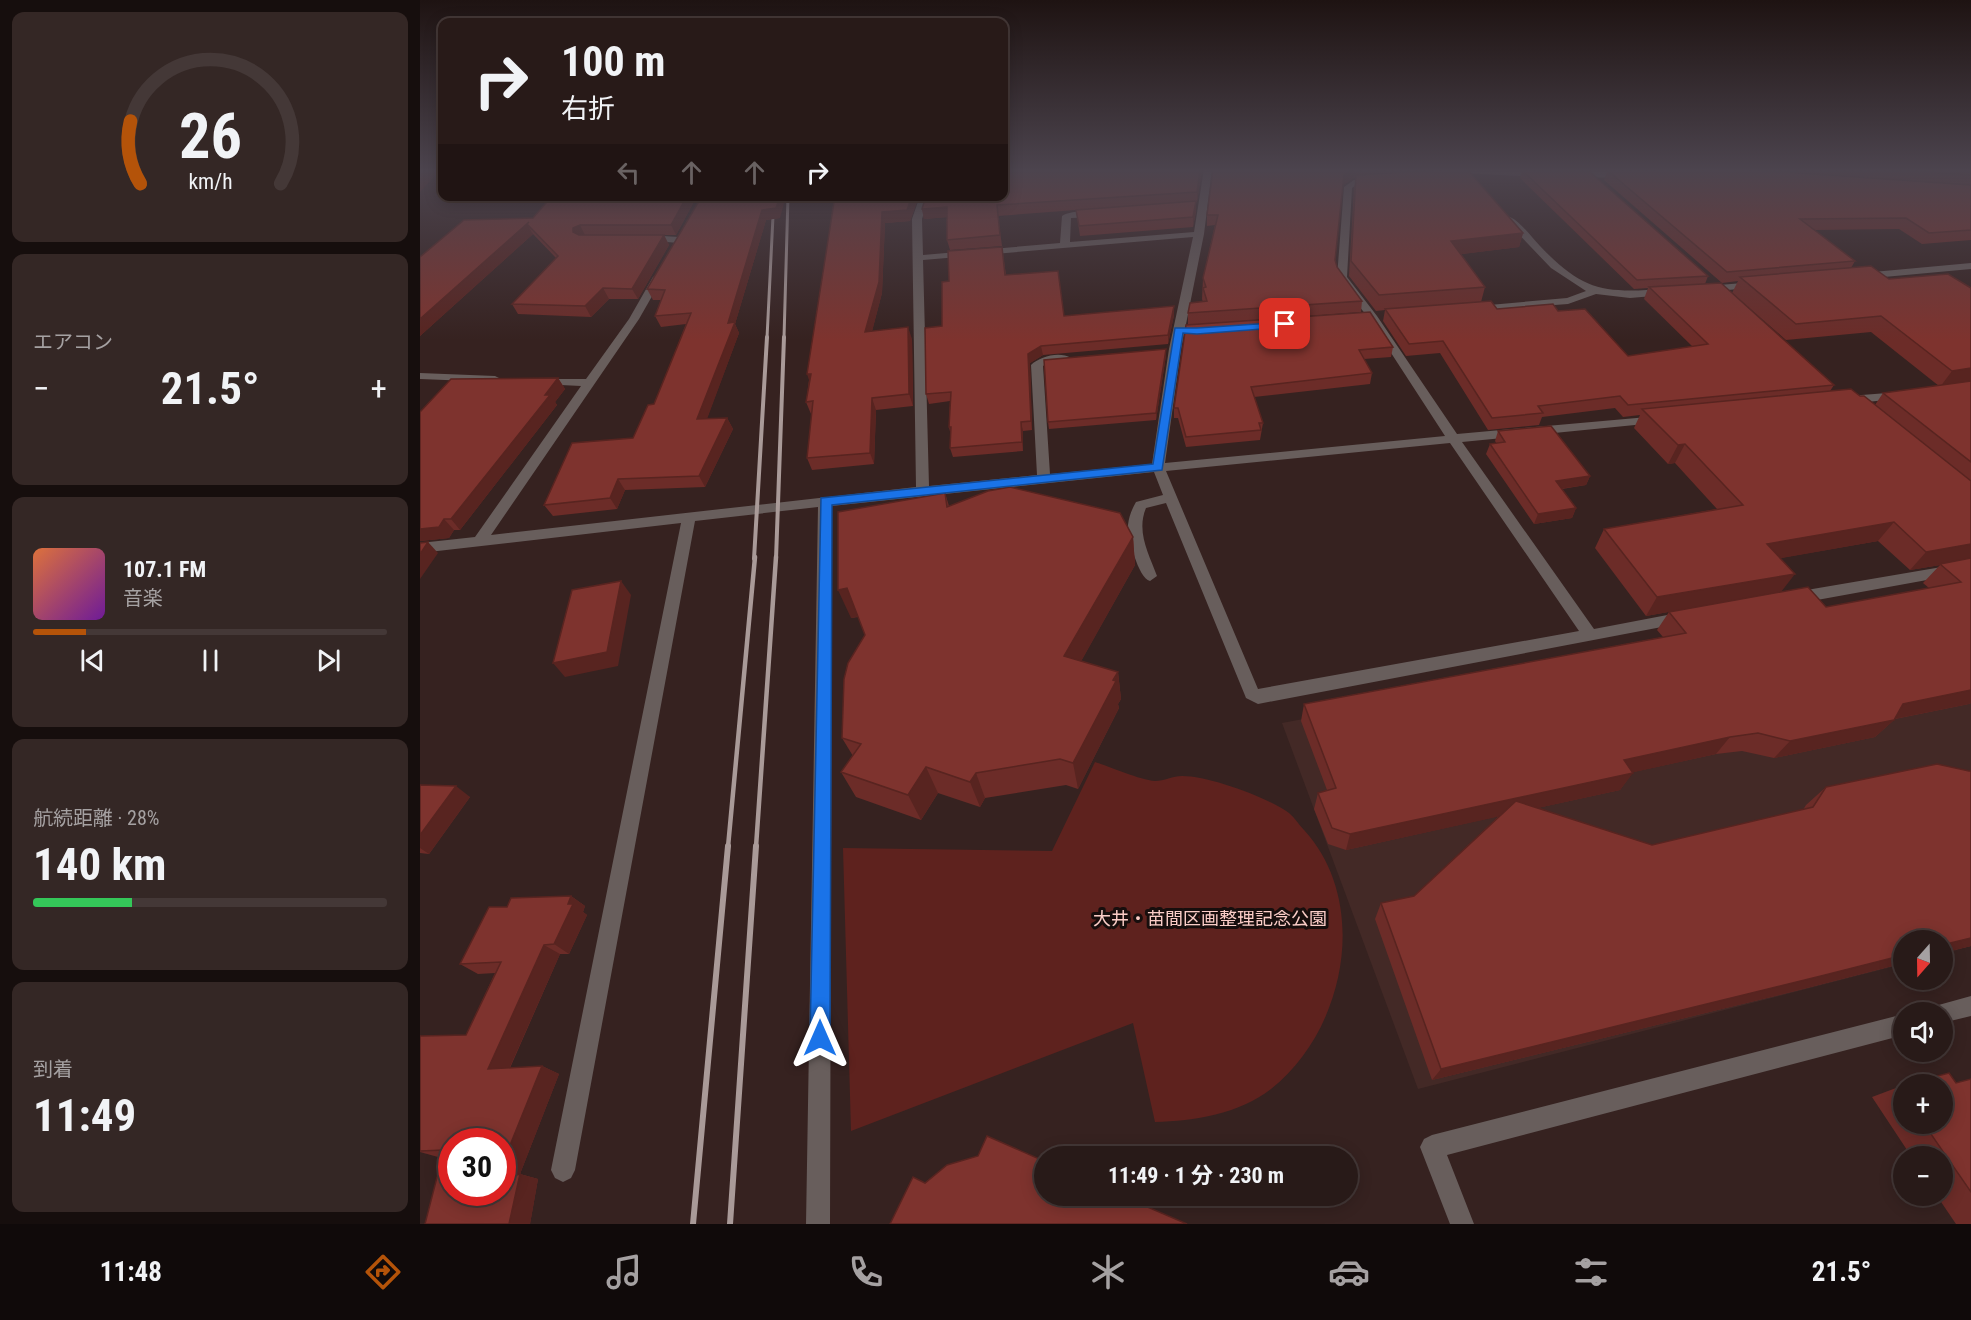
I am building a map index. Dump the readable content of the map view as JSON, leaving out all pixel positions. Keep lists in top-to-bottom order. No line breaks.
{"parks":["大井・苗間区画整理記念公園"],"north":"bottom","page":{"turn":["100 m","右折"],"tile":["エアコン",["航続距離 · 28%","140 km"],["到着","11:49"]],"heat":["−","21.5°","+"],"song":["107.1 FM","音楽"],"map_buttons":["+","−"],"limit":"30","trip":"11:49 · 1 分 · 230 m","tabs":["11:48","21.5°"],"gauge":["26","km/h"]}}
